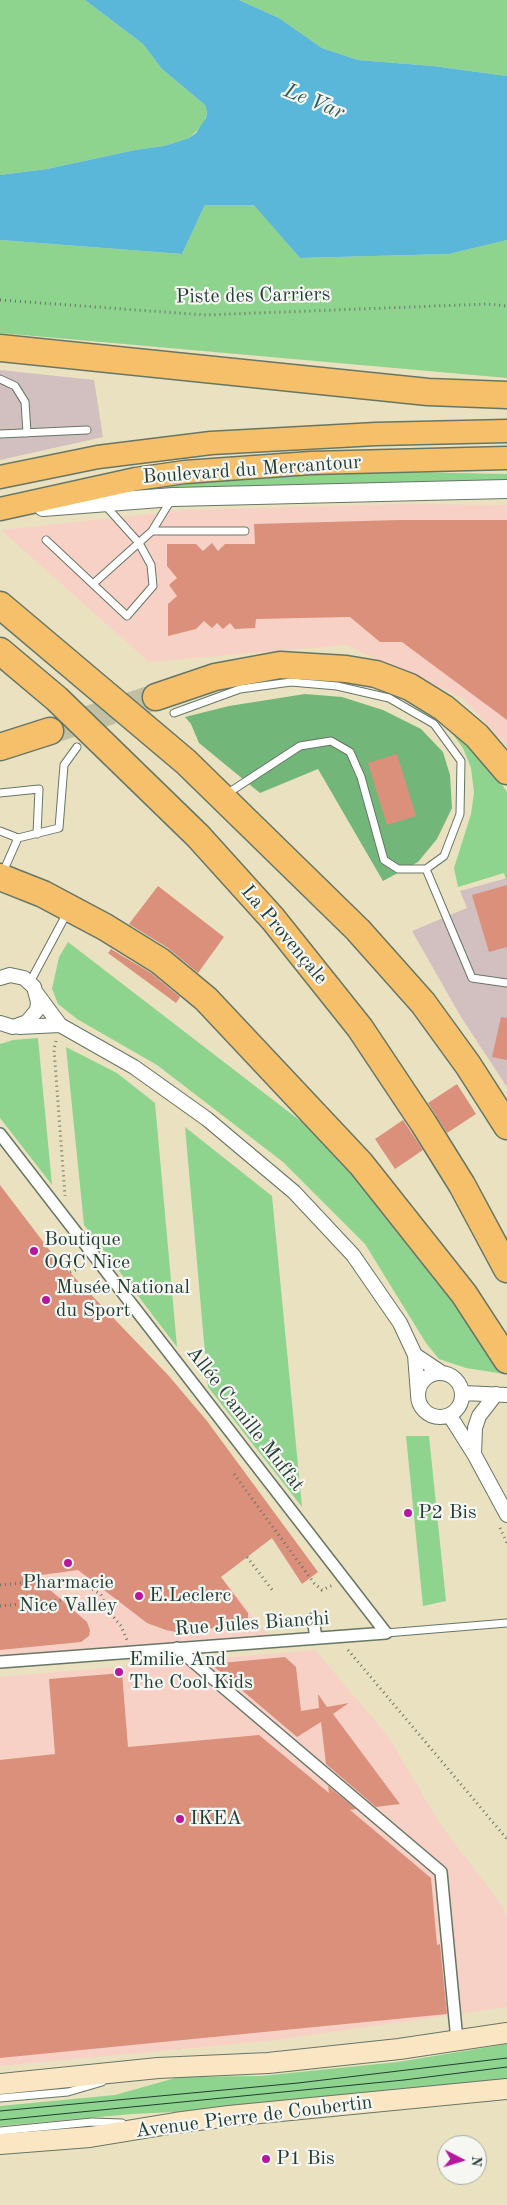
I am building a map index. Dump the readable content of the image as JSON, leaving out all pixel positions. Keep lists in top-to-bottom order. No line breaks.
{"streets":{"highway":["La Provençale"],"main road":["Boulevard du Mercantour","Avenue Pierre de Coubertin"],"street":["Allée Camille Muffat","Rue Jules Bianchi"],"path":["Piste des Carriers"]},"crossings":[["Allée Camille Muffat","Rue Jules Bianchi"]],"water":["Le Var"],"places":["Boutique OGC Nice","Musée National du Sport","P2 Bis","Pharmacie Nice Valley","E.Leclerc","Emilie And The Cool Kids","IKEA","P1 Bis"],"north":"right"}
